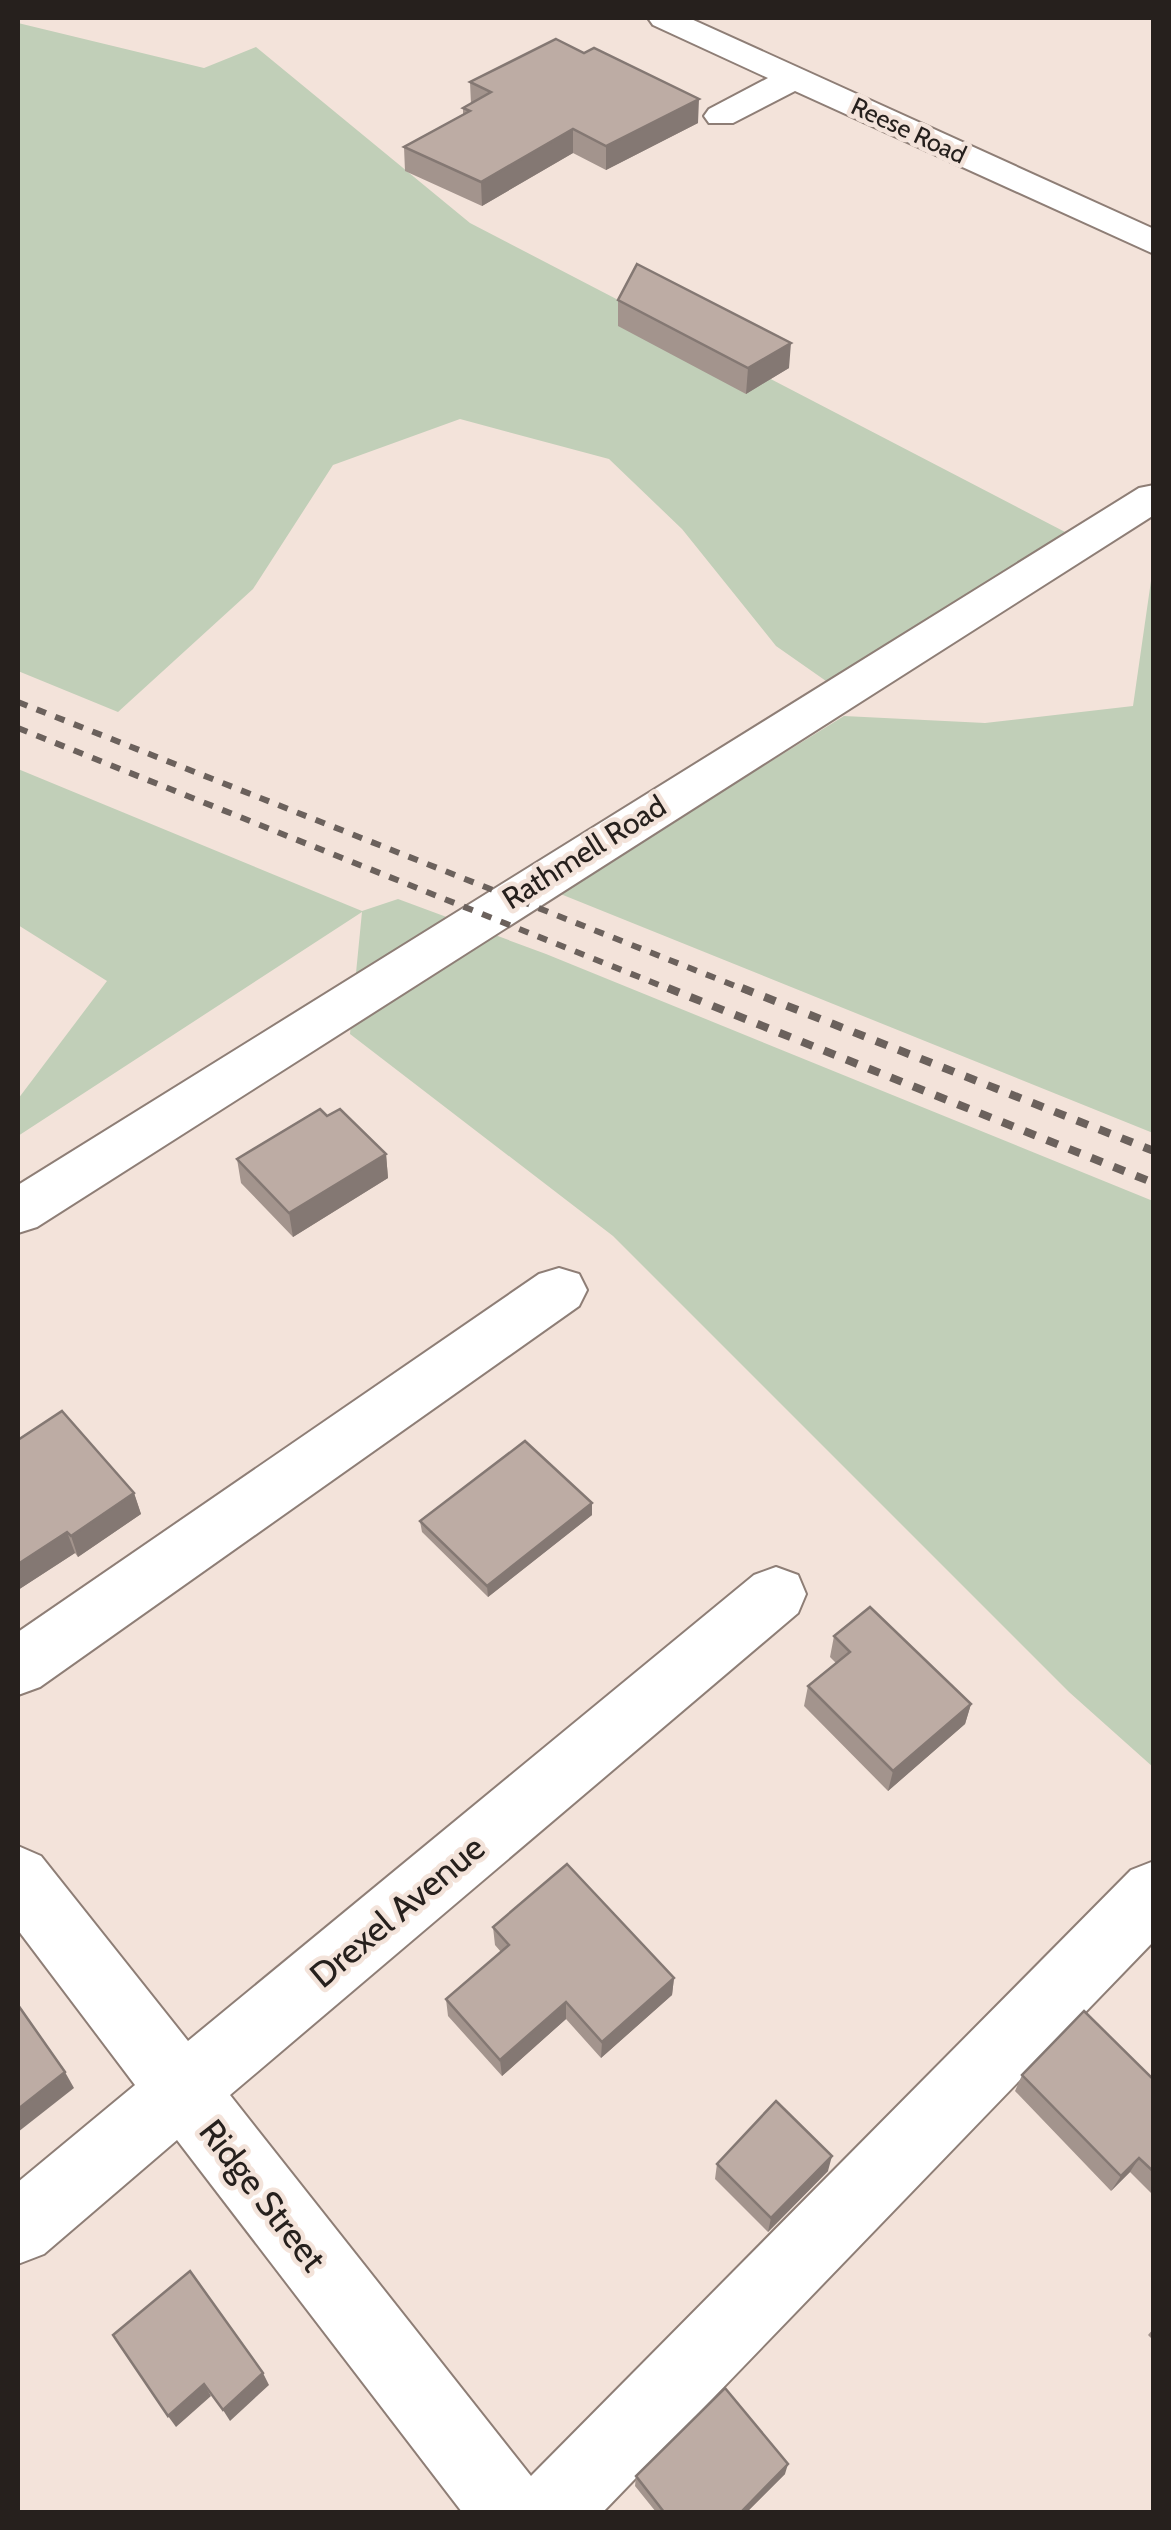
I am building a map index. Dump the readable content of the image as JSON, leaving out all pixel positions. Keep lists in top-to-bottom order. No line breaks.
{"streets":{"street":["Reese Road","Rathmell Road","Drexel Avenue","Ridge Street"]},"crossings":[["Drexel Avenue","Ridge Street"]]}
